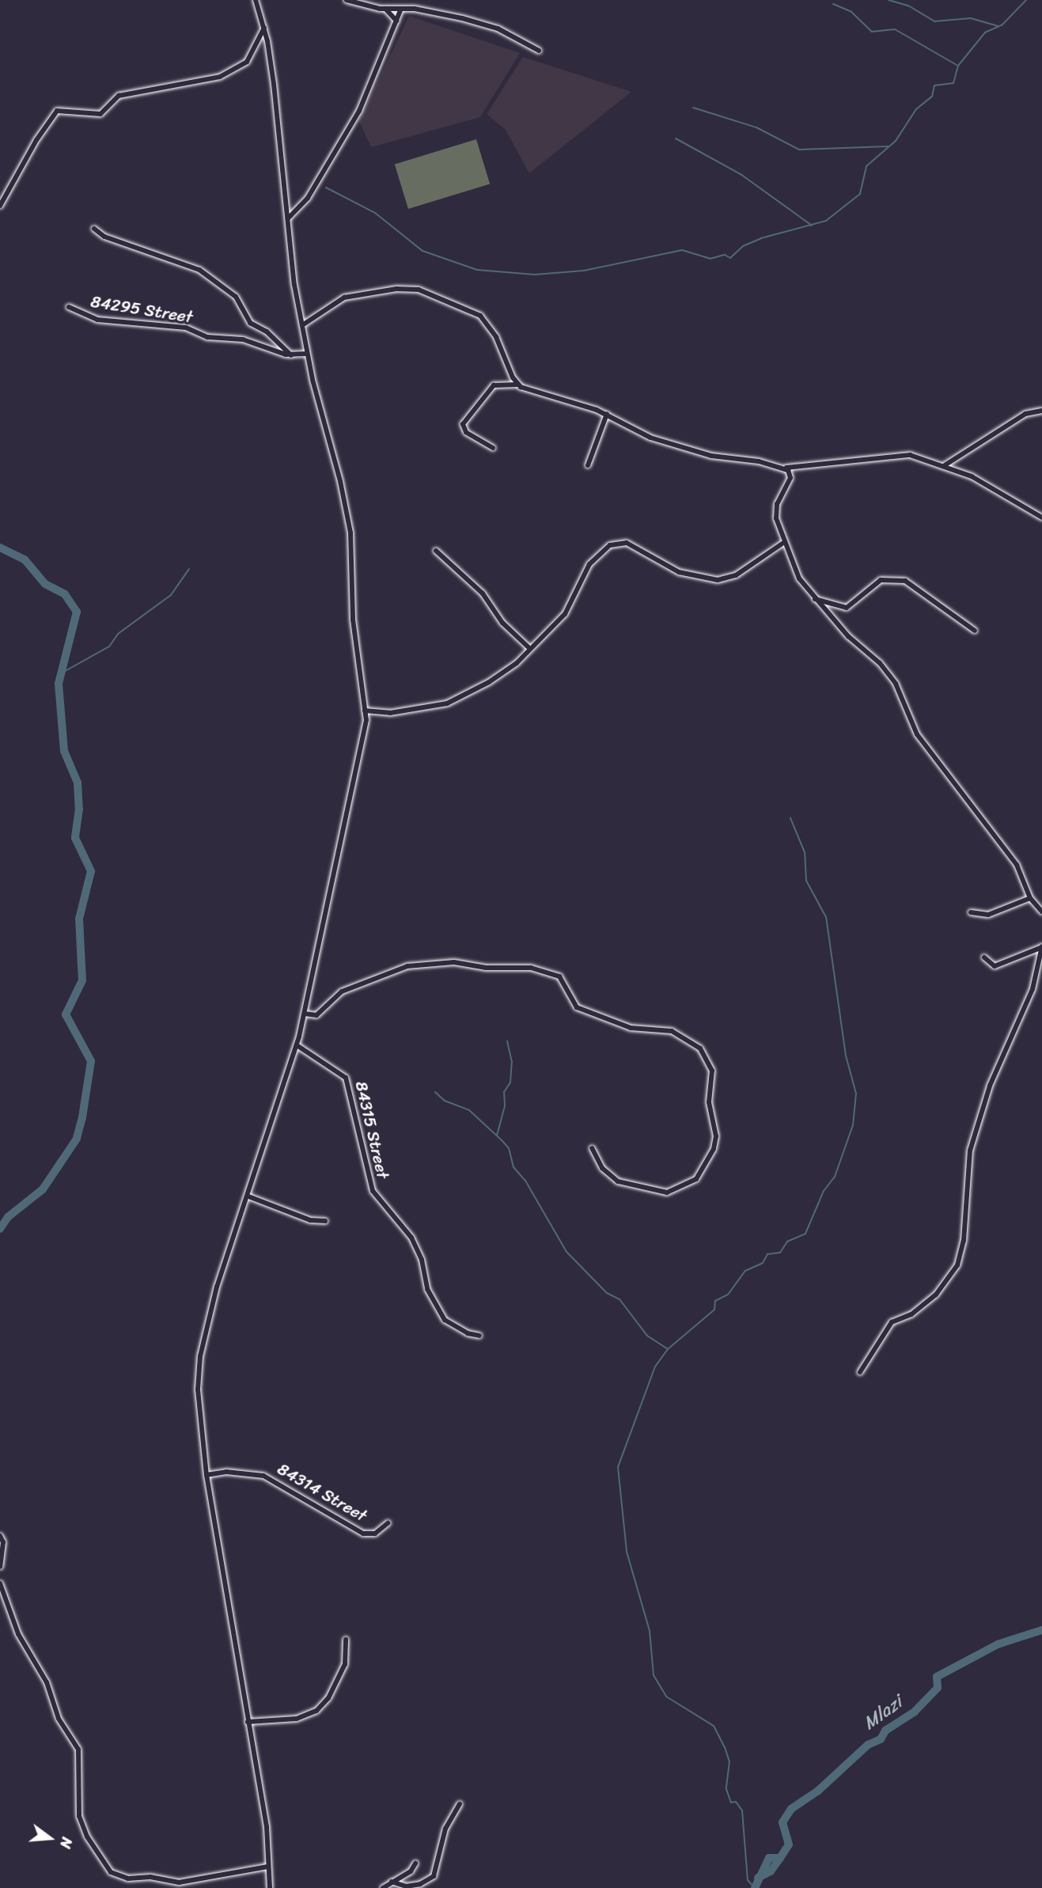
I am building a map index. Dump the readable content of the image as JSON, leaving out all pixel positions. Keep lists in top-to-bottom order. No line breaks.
{"streets":{"street":["84295 Street","84315 Street","84314 Street"]},"water":["Mlazi"],"north":"right"}
